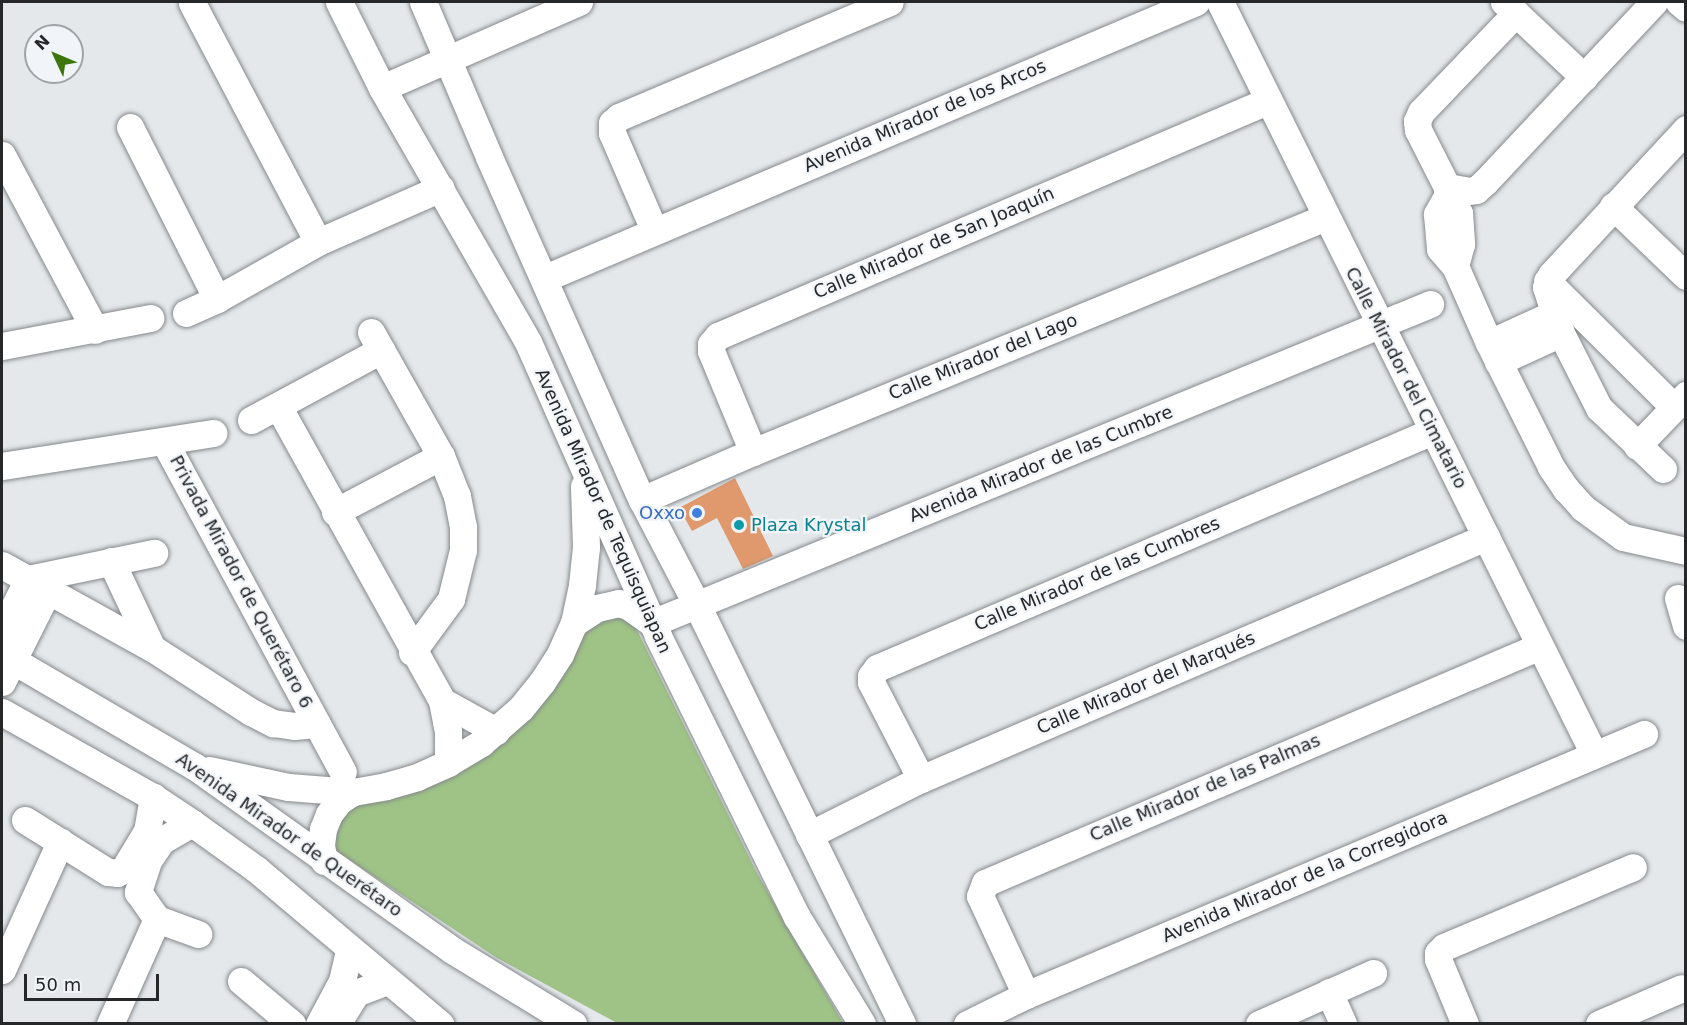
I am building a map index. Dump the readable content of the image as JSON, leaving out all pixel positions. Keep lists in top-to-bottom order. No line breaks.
{"streets":{"street":["Avenida Mirador de los Arcos","Calle Mirador de San Joaquín","Calle Mirador del Lago","Calle Mirador del Cimatario","Avenida Mirador de las Cumbre","Avenida Mirador de Tequisquiapan","Calle Mirador de las Cumbres","Privada Mirador de Querétaro 6","Calle Mirador del Marqués","Calle Mirador de las Palmas","Avenida Mirador de Querétaro","Avenida Mirador de la Corregidora"]},"crossings":[["Calle Mirador de San Joaquín","Calle Mirador del Lago"],["Calle Mirador de San Joaquín","Calle Mirador del Cimatario"],["Calle Mirador del Lago","Calle Mirador del Cimatario"],["Calle Mirador del Cimatario","Avenida Mirador de las Cumbre"],["Calle Mirador del Cimatario","Calle Mirador de las Cumbres"],["Calle Mirador del Cimatario","Calle Mirador del Marqués"],["Calle Mirador del Cimatario","Calle Mirador de las Palmas"],["Calle Mirador del Cimatario","Avenida Mirador de la Corregidora"],["Avenida Mirador de las Cumbre","Avenida Mirador de Tequisquiapan"],["Calle Mirador de las Cumbres","Calle Mirador del Marqués"],["Calle Mirador de las Palmas","Avenida Mirador de la Corregidora"]],"places":["Oxxo","Plaza Krystal"],"scale_bar":"50 m","north":"top left"}
